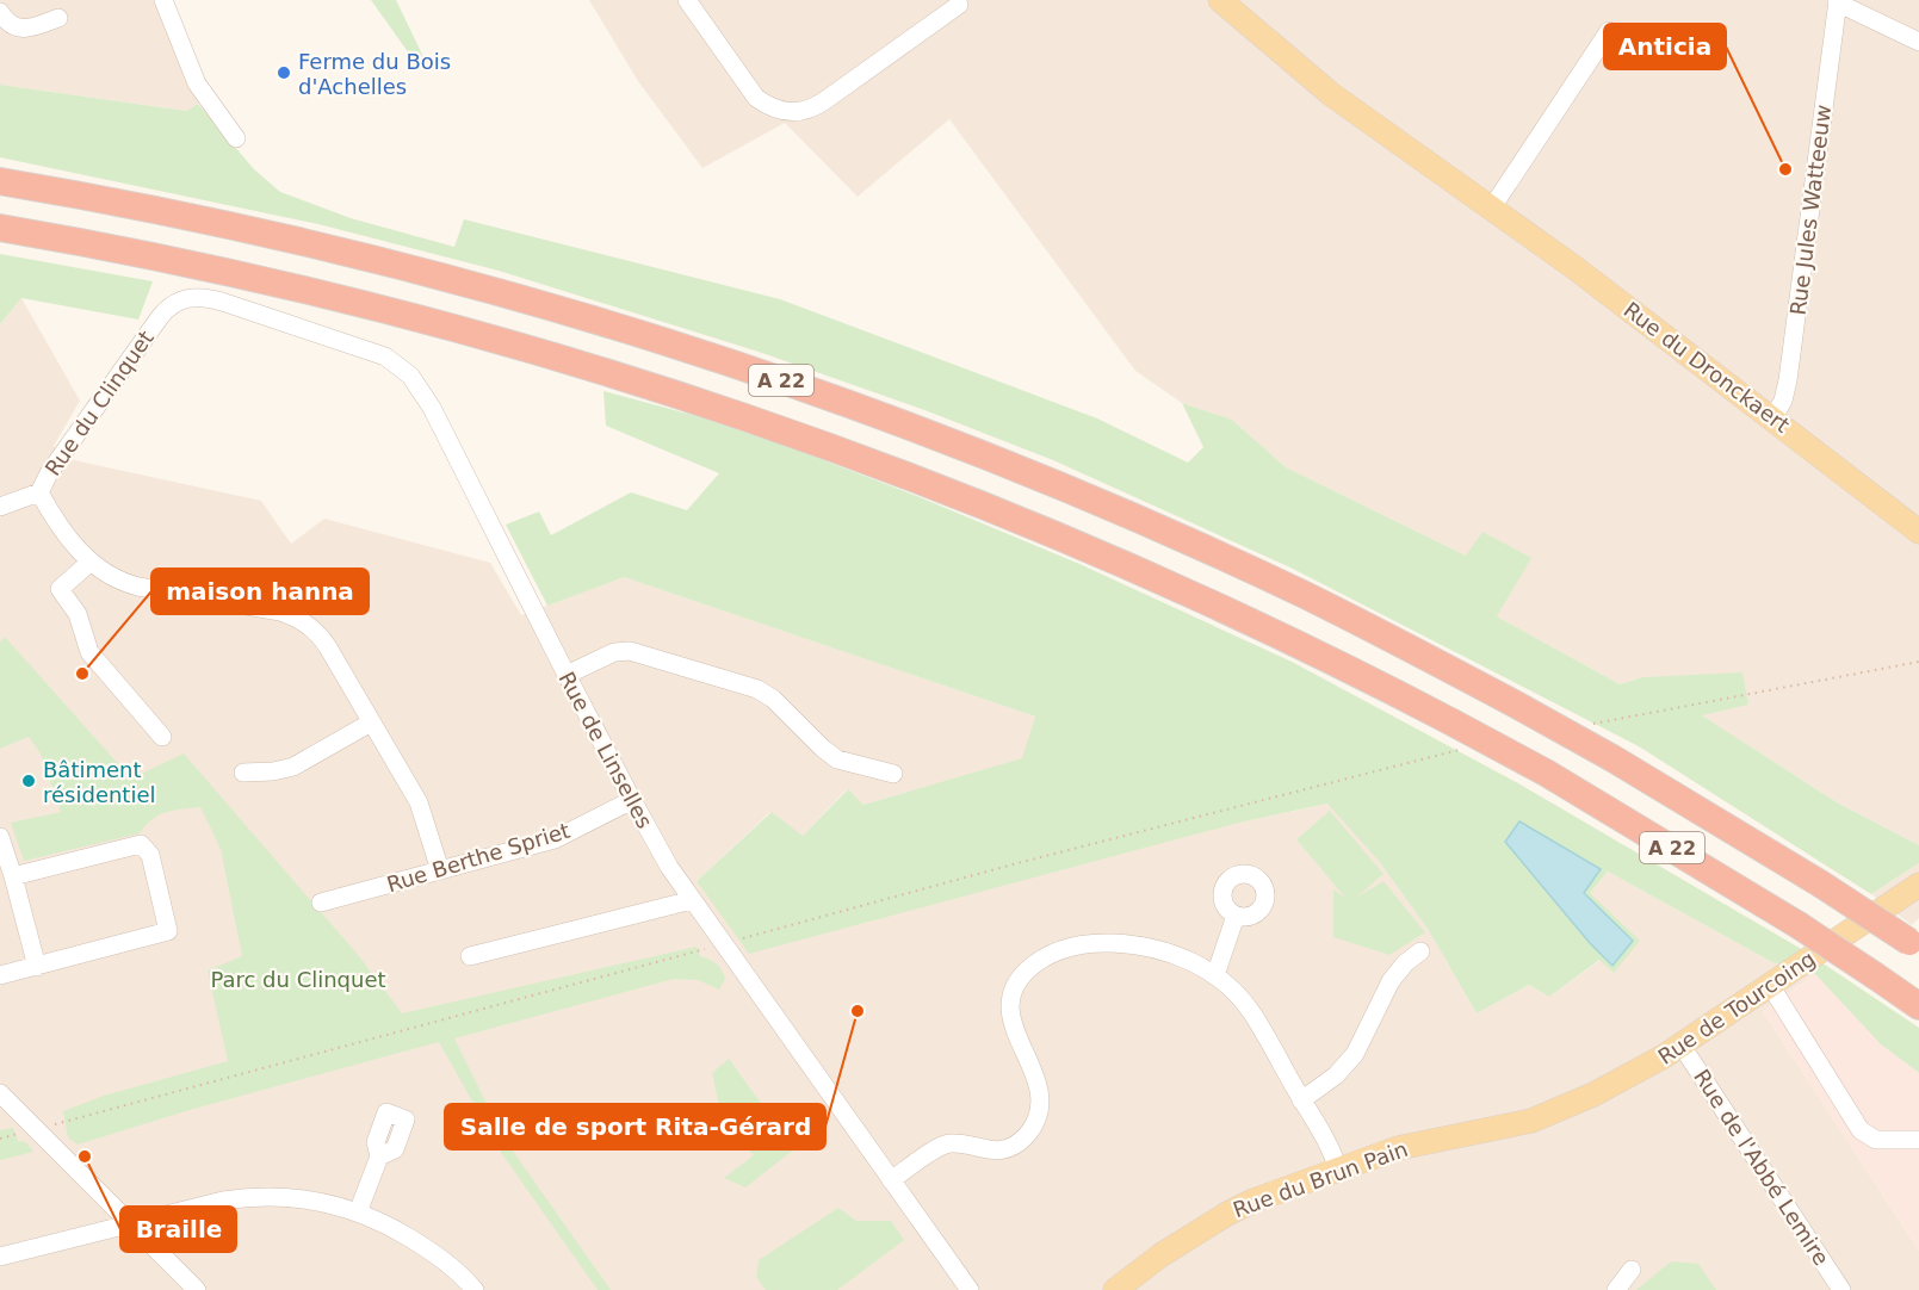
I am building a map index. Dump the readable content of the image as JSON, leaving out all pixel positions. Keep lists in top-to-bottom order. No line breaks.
{"streets":{"highway":["A 22"],"main road":["Rue du Dronckaert","Rue de Tourcoing","Rue du Brun Pain"],"street":["Rue Jules Watteeuw","Rue du Clinquet","Rue de Linselles","Rue Berthe Spriet","Rue de l'Abbé Lemire"]},"crossings":[["Rue Jules Watteeuw","Rue du Dronckaert"],["Rue du Clinquet","Rue de Linselles"],["Rue de Linselles","Rue Berthe Spriet"],["Rue de Tourcoing","Rue de l'Abbé Lemire"],["Rue de Tourcoing","Rue du Brun Pain"]],"parks":["Parc du Clinquet"],"places":["Ferme du Bois d'Achelles","Anticia","maison hanna","Bâtiment résidentiel","Salle de sport Rita-Gérard","Braille"]}
